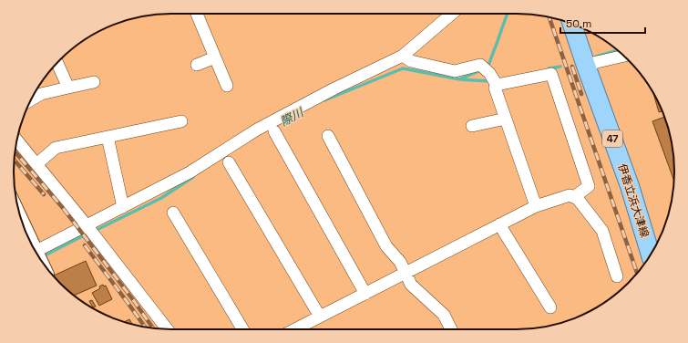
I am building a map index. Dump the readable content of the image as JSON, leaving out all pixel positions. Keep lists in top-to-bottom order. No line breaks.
{"streets":{"main road":["47","伊香立浜大津線"]},"water":["際川"],"scale_bar":"50 m"}
